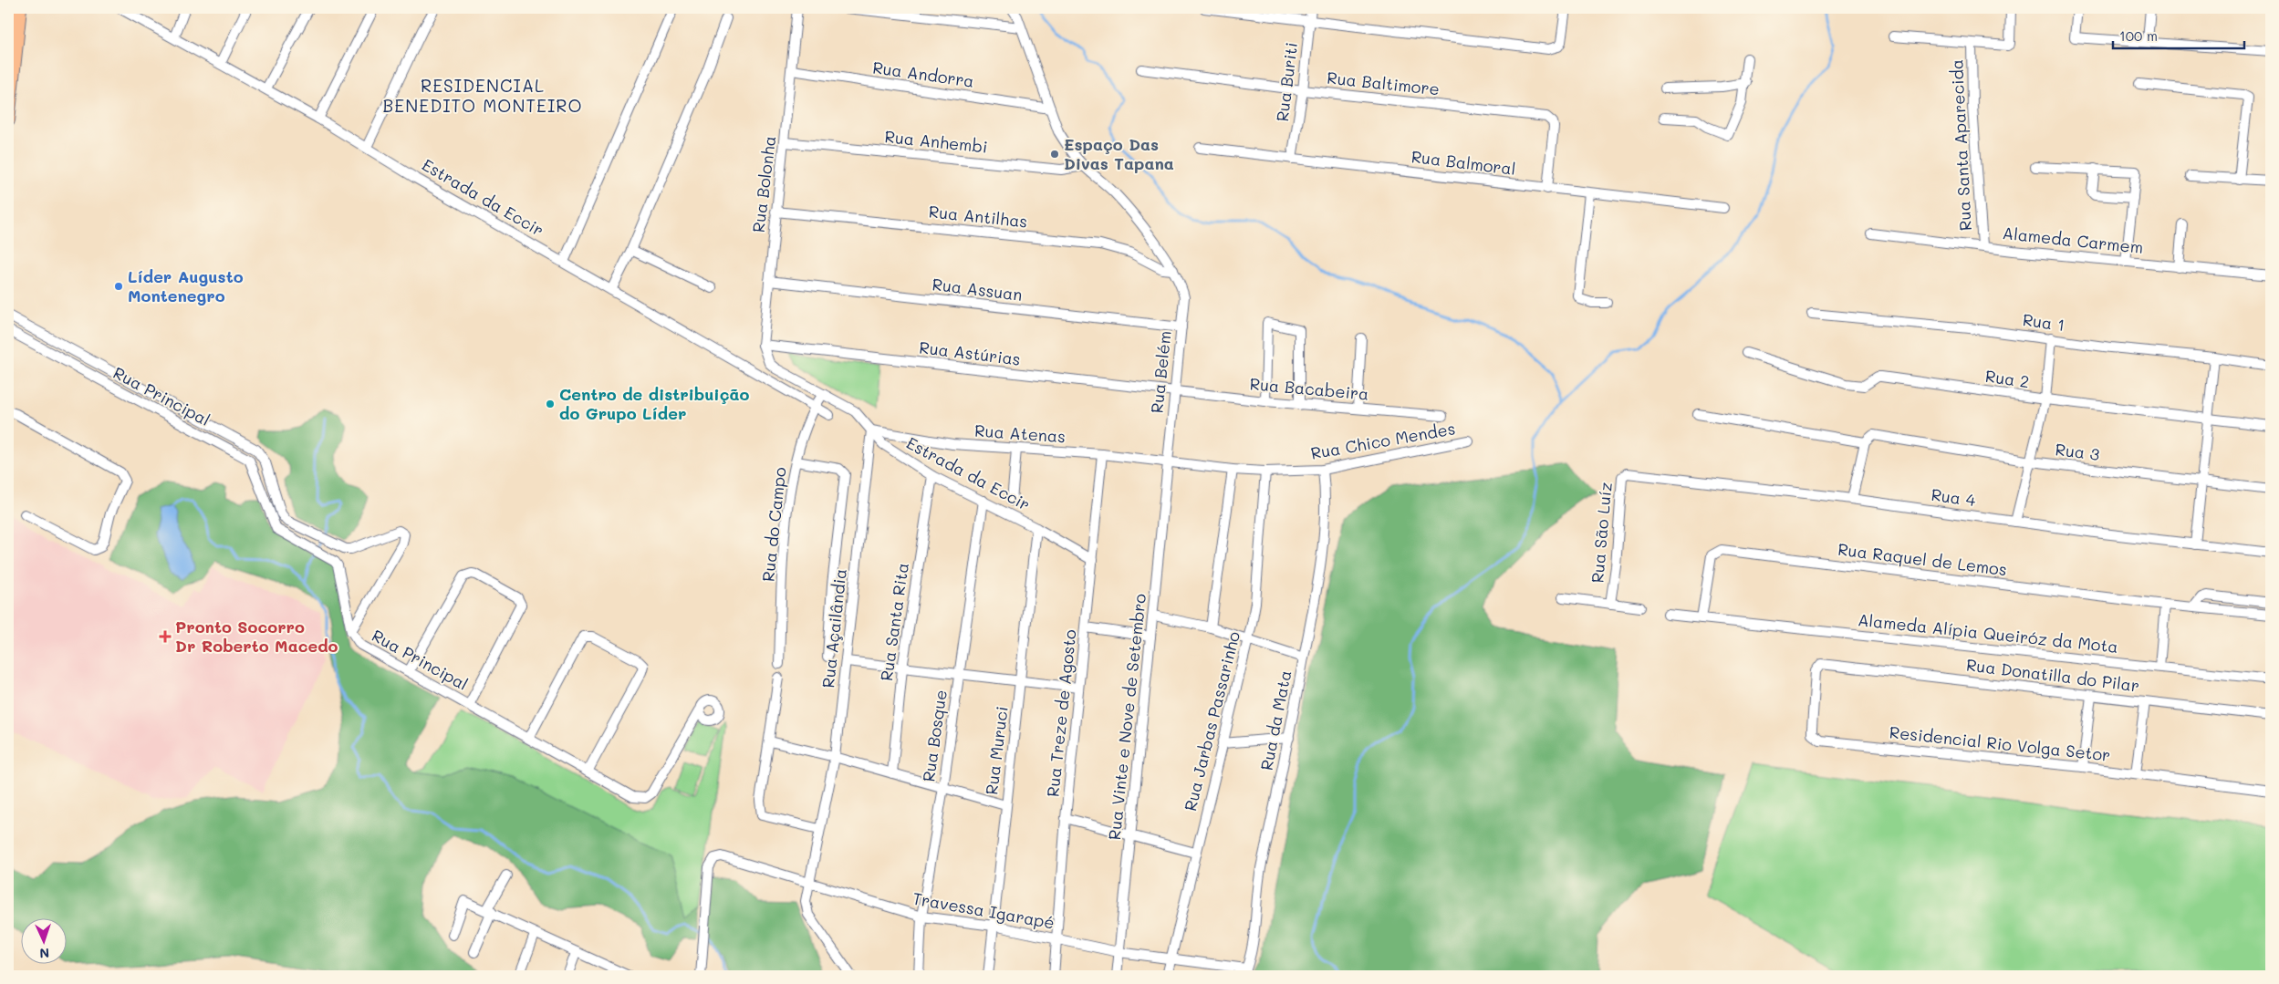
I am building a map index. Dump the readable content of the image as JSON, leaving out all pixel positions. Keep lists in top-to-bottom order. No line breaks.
{"streets":{"street":["Rua Andorra","Rua Buriti","Rua Baltimore","Rua Anhembi","Rua Santa Aparecida","Rua Balmoral","Rua Bolonha","Estrada da Eccir","Rua Antilhas","Alameda Carmem","Rua Assuan","Rua 1","Rua Astúrias","Rua Belém","Rua 2","Rua Bacabeira","Rua Principal","Rua Atenas","Rua Chico Mendes","Rua 3","Rua 4","Rua do Campo","Rua São Luíz","Rua Raquel de Lemos","Rua Santa Rita","Rua Açailândia","Alameda Alípia Queiróz da Mota","Rua Donatilla do Pilar","Rua Treze de Agosto","Rua Vinte e Nove de Setembro","Rua da Mata","Rua Jarbas Passarinho","Rua Bosque","Residencial Rio Volga Setor","Rua Muruci","Travessa Igarapé"]},"crossings":[["Rua Andorra","Rua Bolonha"],["Rua Buriti","Rua Baltimore"],["Rua Buriti","Rua Balmoral"],["Rua Baltimore","Rua Balmoral"],["Rua Anhembi","Rua Bolonha"],["Rua Santa Aparecida","Alameda Carmem"],["Rua Bolonha","Estrada da Eccir"],["Rua Bolonha","Rua Antilhas"],["Rua Bolonha","Rua Assuan"],["Rua Bolonha","Rua Astúrias"],["Estrada da Eccir","Rua Atenas"],["Estrada da Eccir","Rua do Campo"],["Estrada da Eccir","Rua Santa Rita"],["Estrada da Eccir","Rua Açailândia"],["Estrada da Eccir","Rua Treze de Agosto"],["Estrada da Eccir","Rua Bosque"],["Estrada da Eccir","Rua Muruci"],["Rua Antilhas","Rua Belém"],["Rua Assuan","Rua Belém"],["Rua Astúrias","Rua Belém"],["Rua Astúrias","Rua Bacabeira"],["Rua Belém","Rua Bacabeira"],["Rua Belém","Rua Atenas"],["Rua Belém","Rua Chico Mendes"],["Rua Belém","Rua Vinte e Nove de Setembro"],["Rua Atenas","Rua Chico Mendes"],["Rua Atenas","Rua Açailândia"],["Rua Atenas","Rua Treze de Agosto"],["Rua Atenas","Rua Vinte e Nove de Setembro"],["Rua Chico Mendes","Rua Vinte e Nove de Setembro"],["Rua Chico Mendes","Rua da Mata"],["Rua Chico Mendes","Rua Jarbas Passarinho"],["Rua 4","Rua São Luíz"],["Rua Raquel de Lemos","Alameda Alípia Queiróz da Mota"],["Rua Donatilla do Pilar","Residencial Rio Volga Setor"],["Rua Treze de Agosto","Travessa Igarapé"],["Rua Vinte e Nove de Setembro","Travessa Igarapé"],["Rua da Mata","Travessa Igarapé"],["Rua Jarbas Passarinho","Travessa Igarapé"],["Rua Bosque","Travessa Igarapé"],["Rua Muruci","Travessa Igarapé"]],"districts":["RESIDENCIAL BENEDITO MONTEIRO"],"places":{"other":["Espaço Das Divas Tapana","Líder Augusto Montenegro","Centro de distribuição do Grupo Líder"],"health":["Pronto Socorro Dr Roberto Macedo"]},"scale_bar":"100 m","north":"bottom"}
